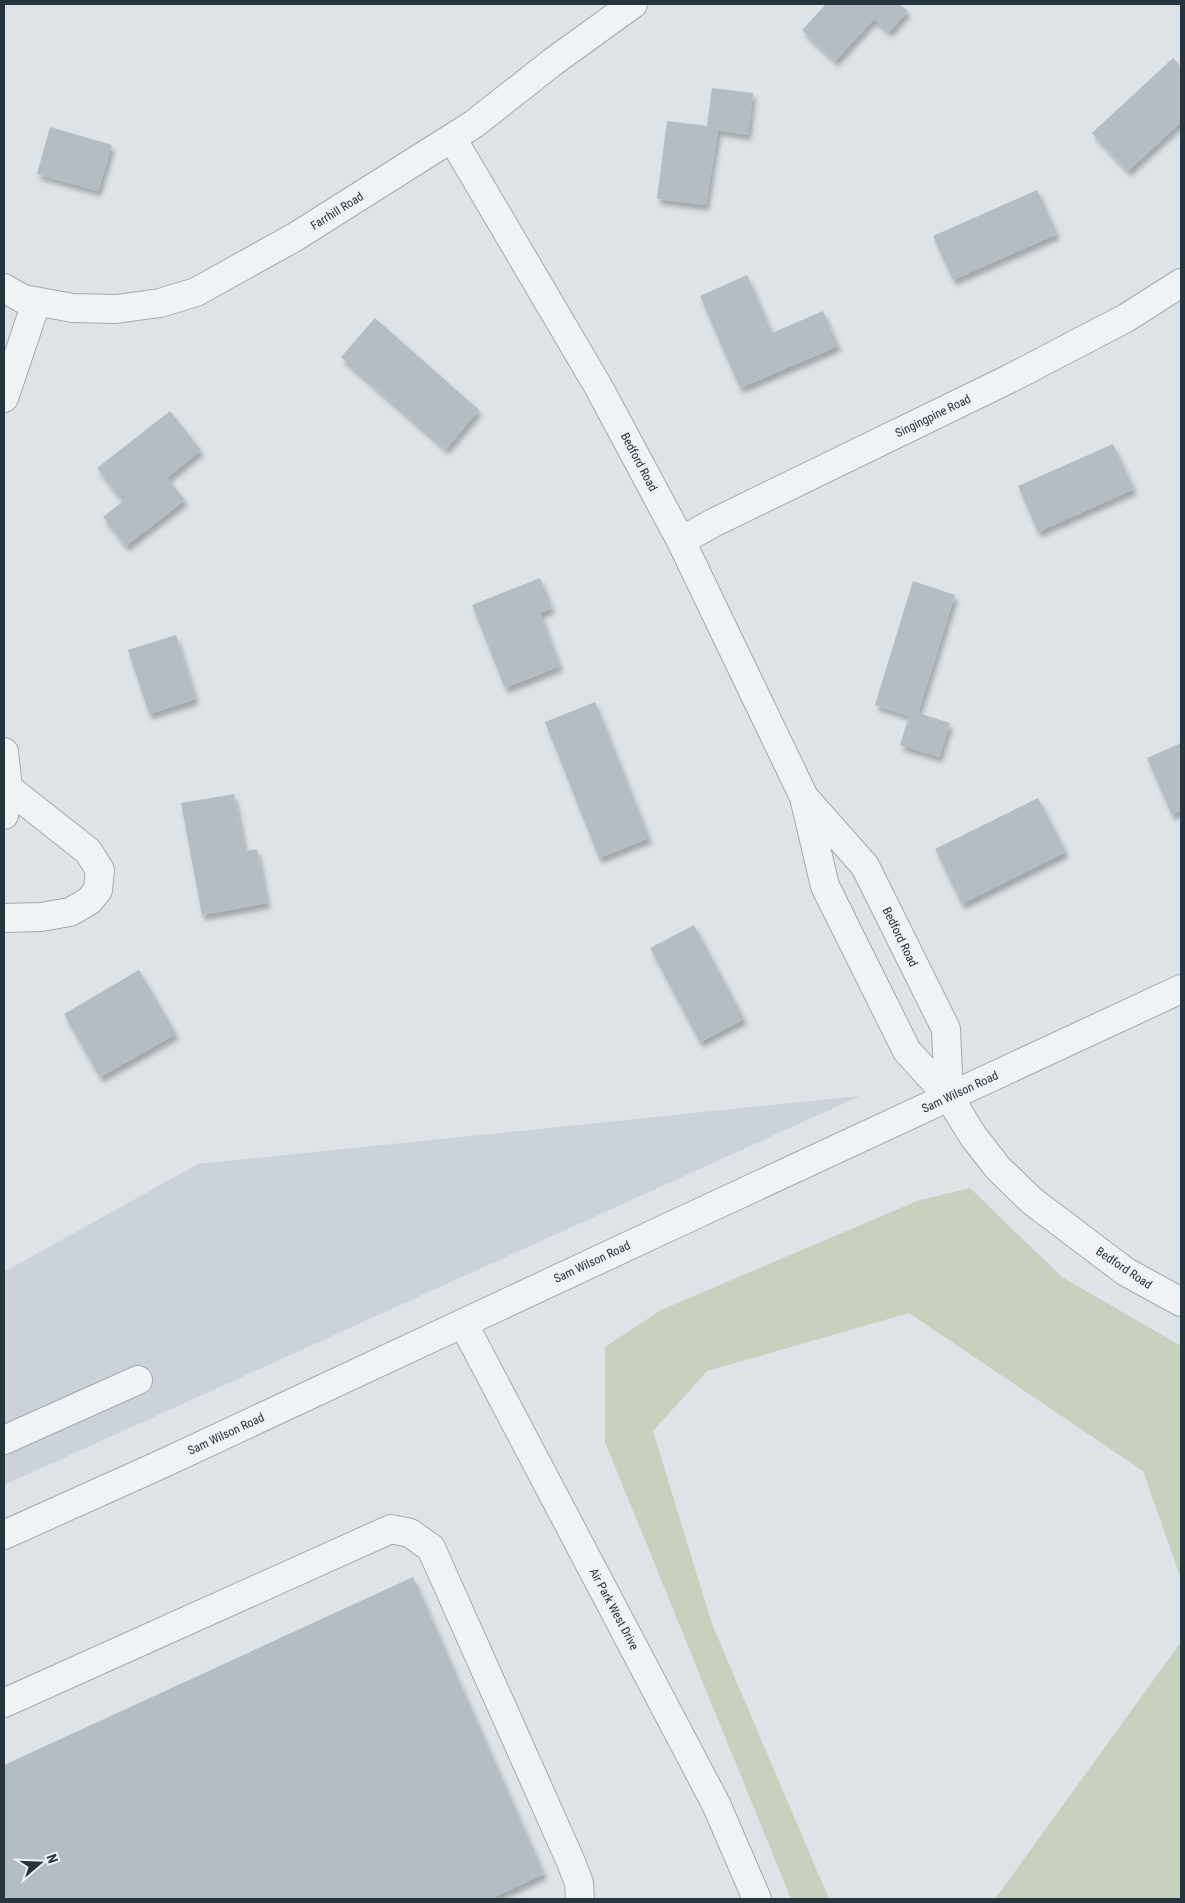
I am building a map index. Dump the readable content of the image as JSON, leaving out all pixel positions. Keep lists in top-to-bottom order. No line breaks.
{"streets":{"street":["Farrhill Road","Singingpine Road","Bedford Road","Sam Wilson Road","Air Park West Drive"]},"crossings":[["Farrhill Road","Bedford Road"],["Singingpine Road","Bedford Road"],["Bedford Road","Sam Wilson Road"],["Sam Wilson Road","Air Park West Drive"]],"north":"right"}
